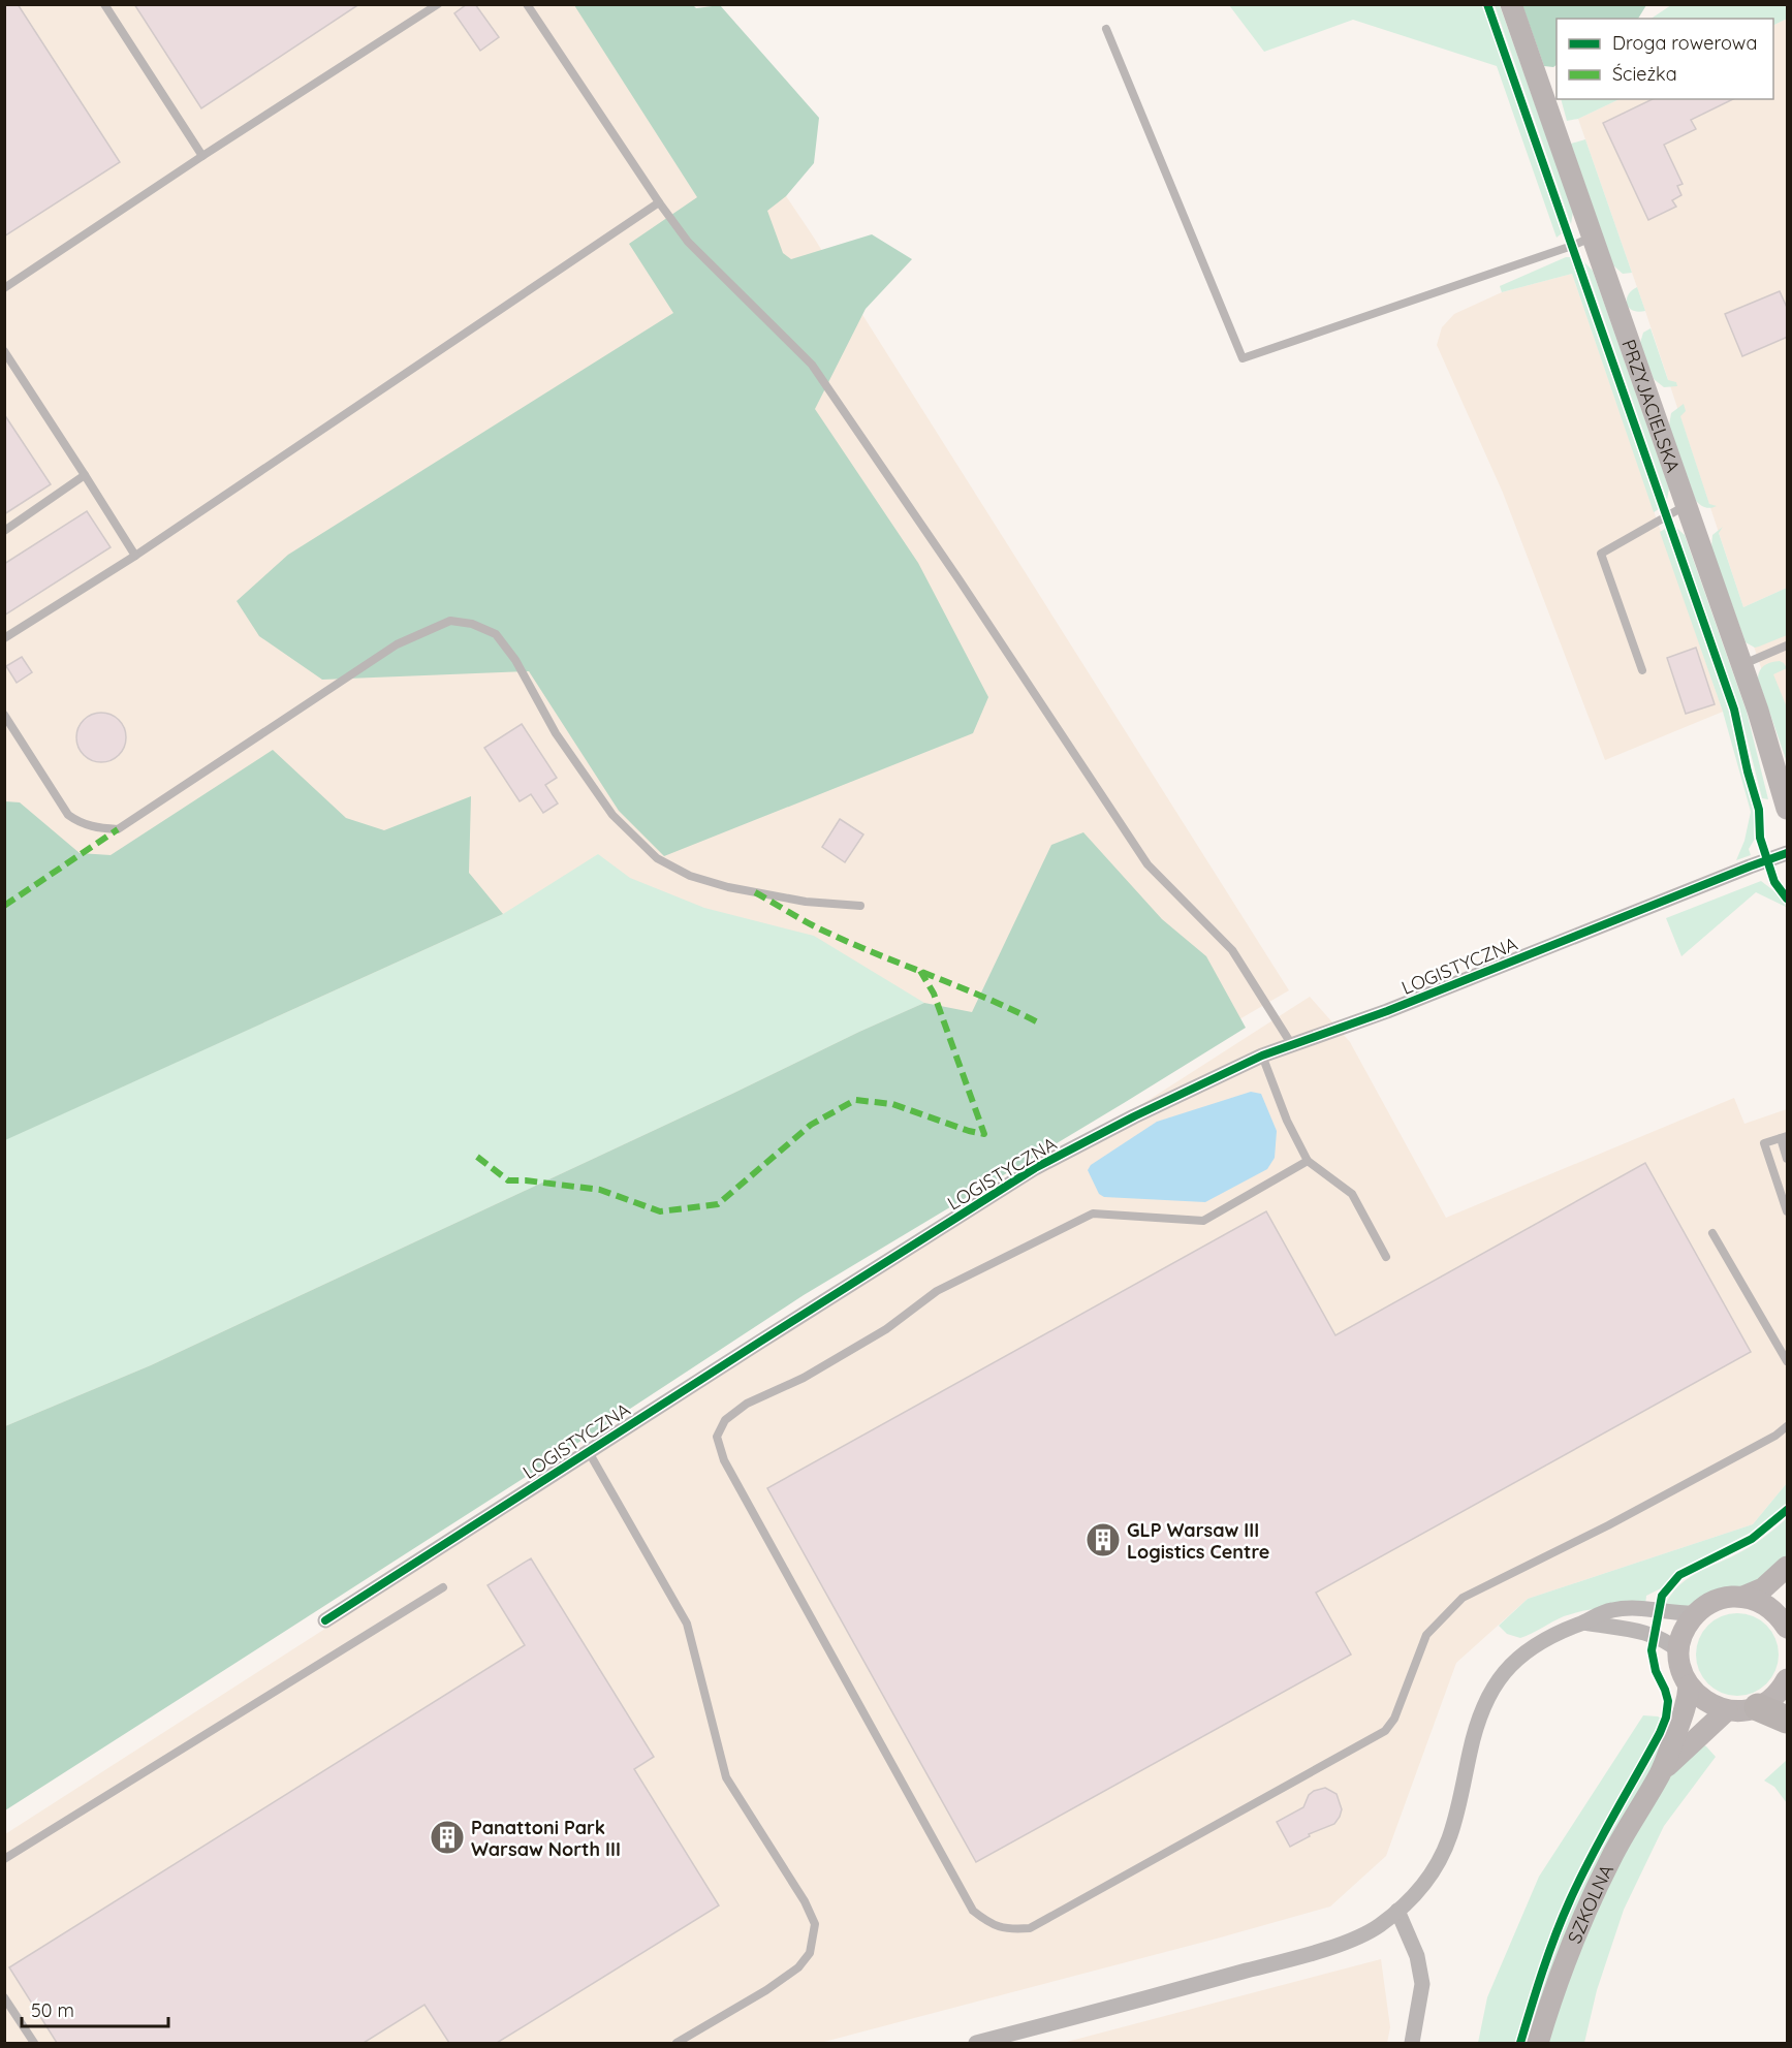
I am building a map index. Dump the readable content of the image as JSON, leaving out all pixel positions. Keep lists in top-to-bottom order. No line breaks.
{"streets":{"street":["PRZYJACIELSKA","LOGISTYCZNA","SZKOLNA"]},"places":{"building":["GLP Warsaw III Logistics Centre","Panattoni Park Warsaw North III"]},"legend":["Droga rowerowa","Ścieżka"],"scale_bar":"50 m"}
